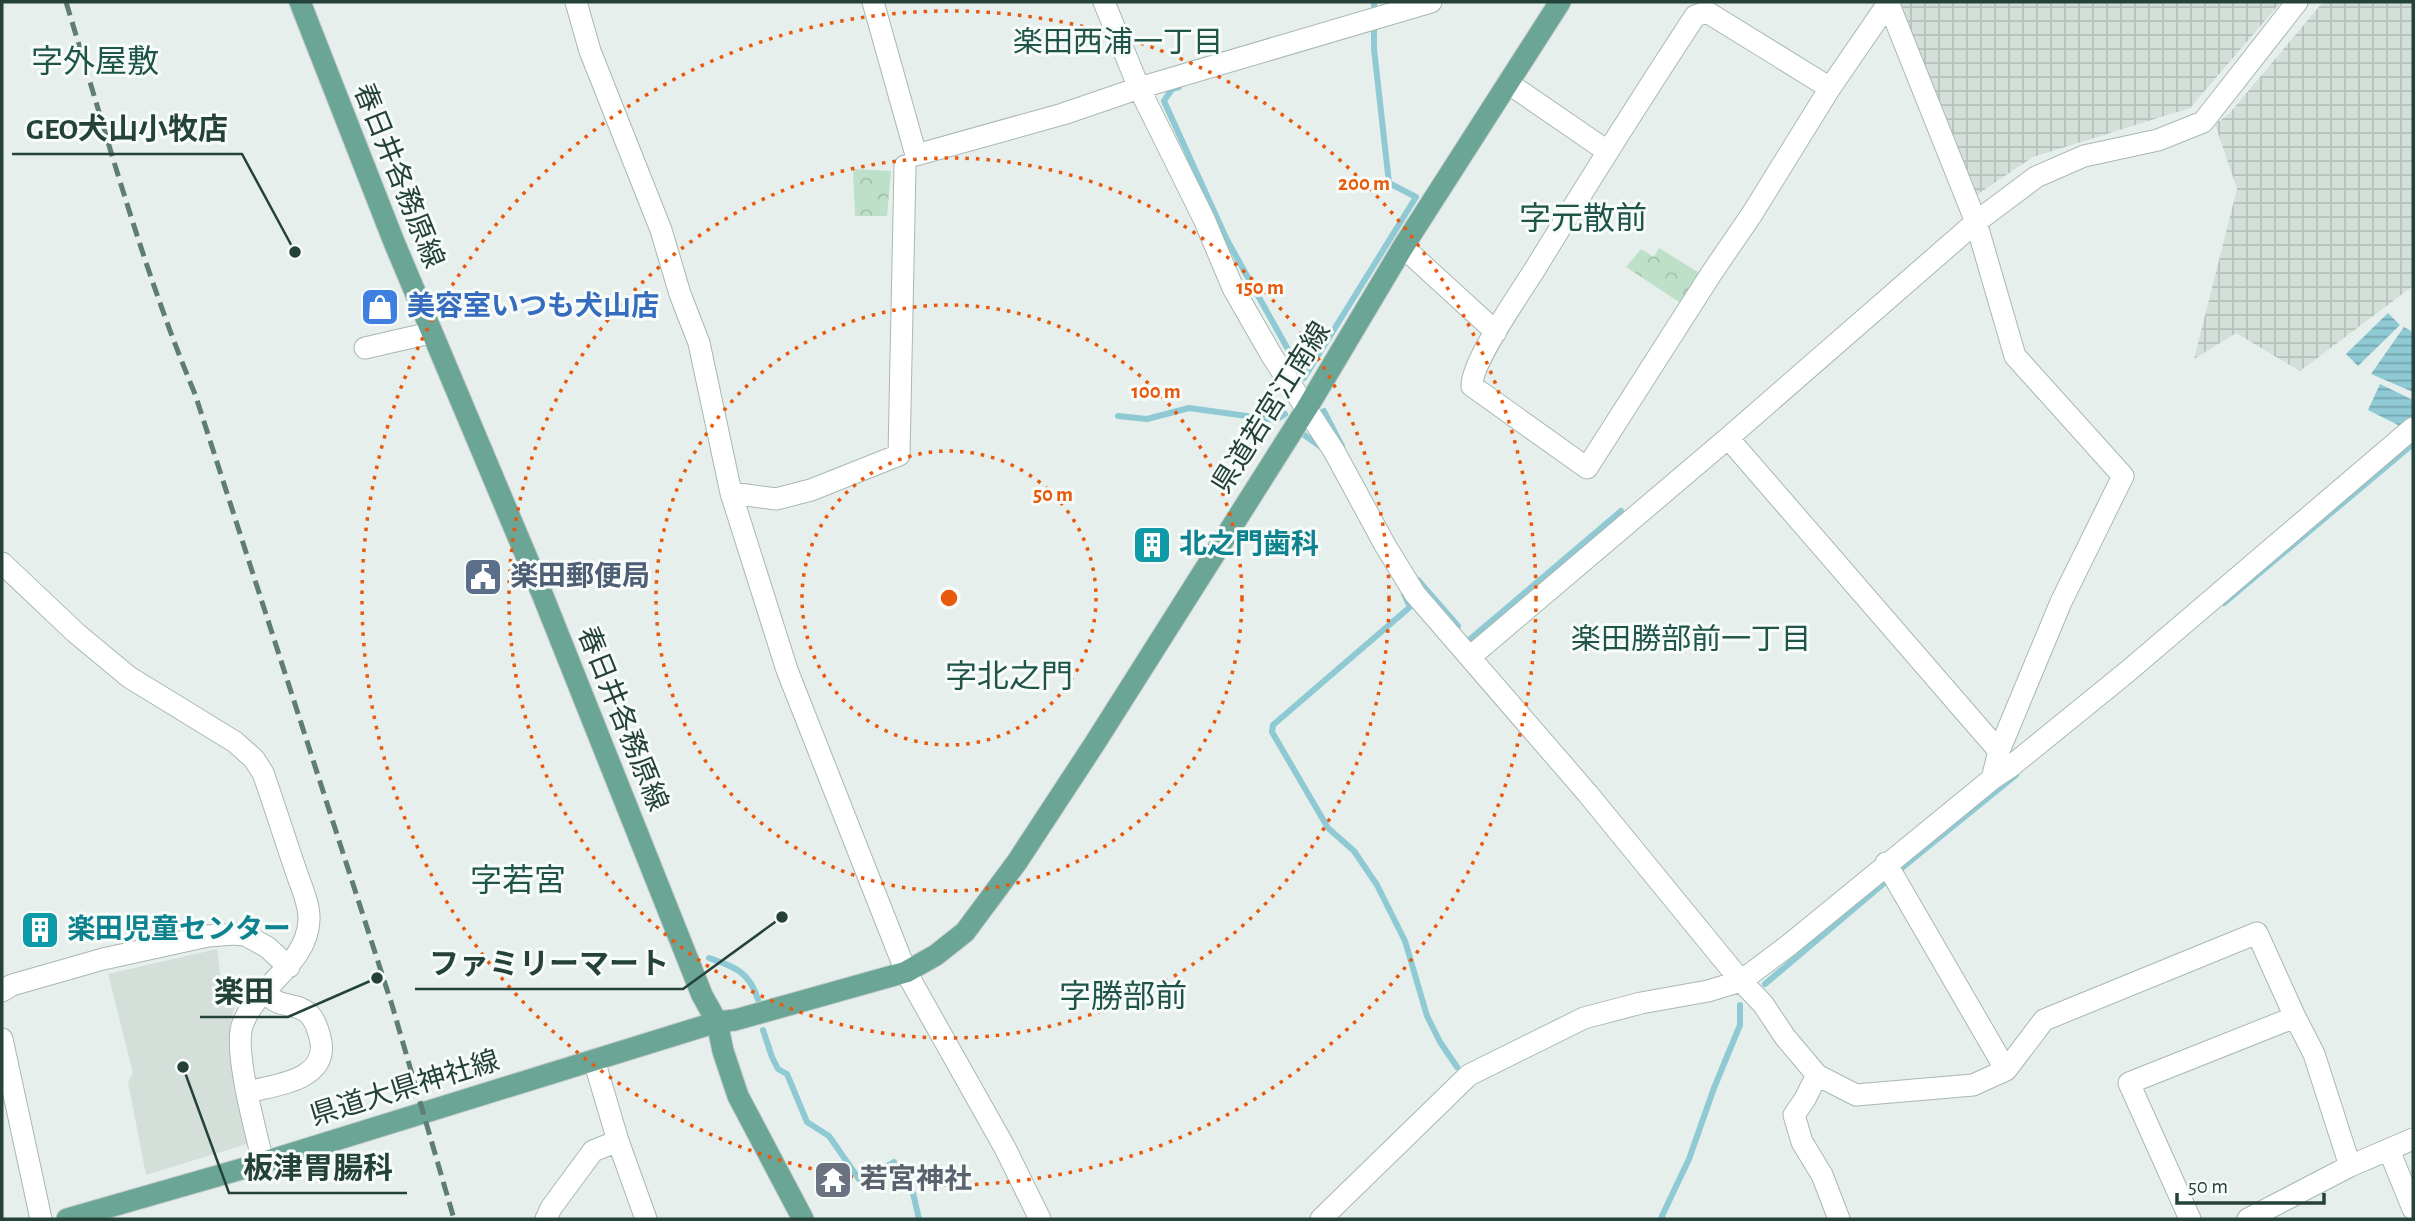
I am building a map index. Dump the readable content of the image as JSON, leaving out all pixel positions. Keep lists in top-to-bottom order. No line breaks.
{"streets":{"main road":["春日井各務原線","県道若宮江南線","県道大県神社線"]},"crossings":[["春日井各務原線","県道若宮江南線"],["春日井各務原線","県道大県神社線"],["県道若宮江南線","県道大県神社線"]],"districts":["楽田西浦一丁目","字外屋敷","字元散前","楽田勝部前一丁目","字北之門","字若宮","字勝部前"],"places":{"other":["GEO犬山小牧店","ファミリーマート","楽田","板津胃腸科"],"shop":["美容室いつも犬山店"],"building":["北之門歯科","楽田児童センター"],"public building":["楽田郵便局"],"temple":["若宮神社"]},"scale_bar":"50 m","rings":["200 m","150 m","100 m","50 m"]}
